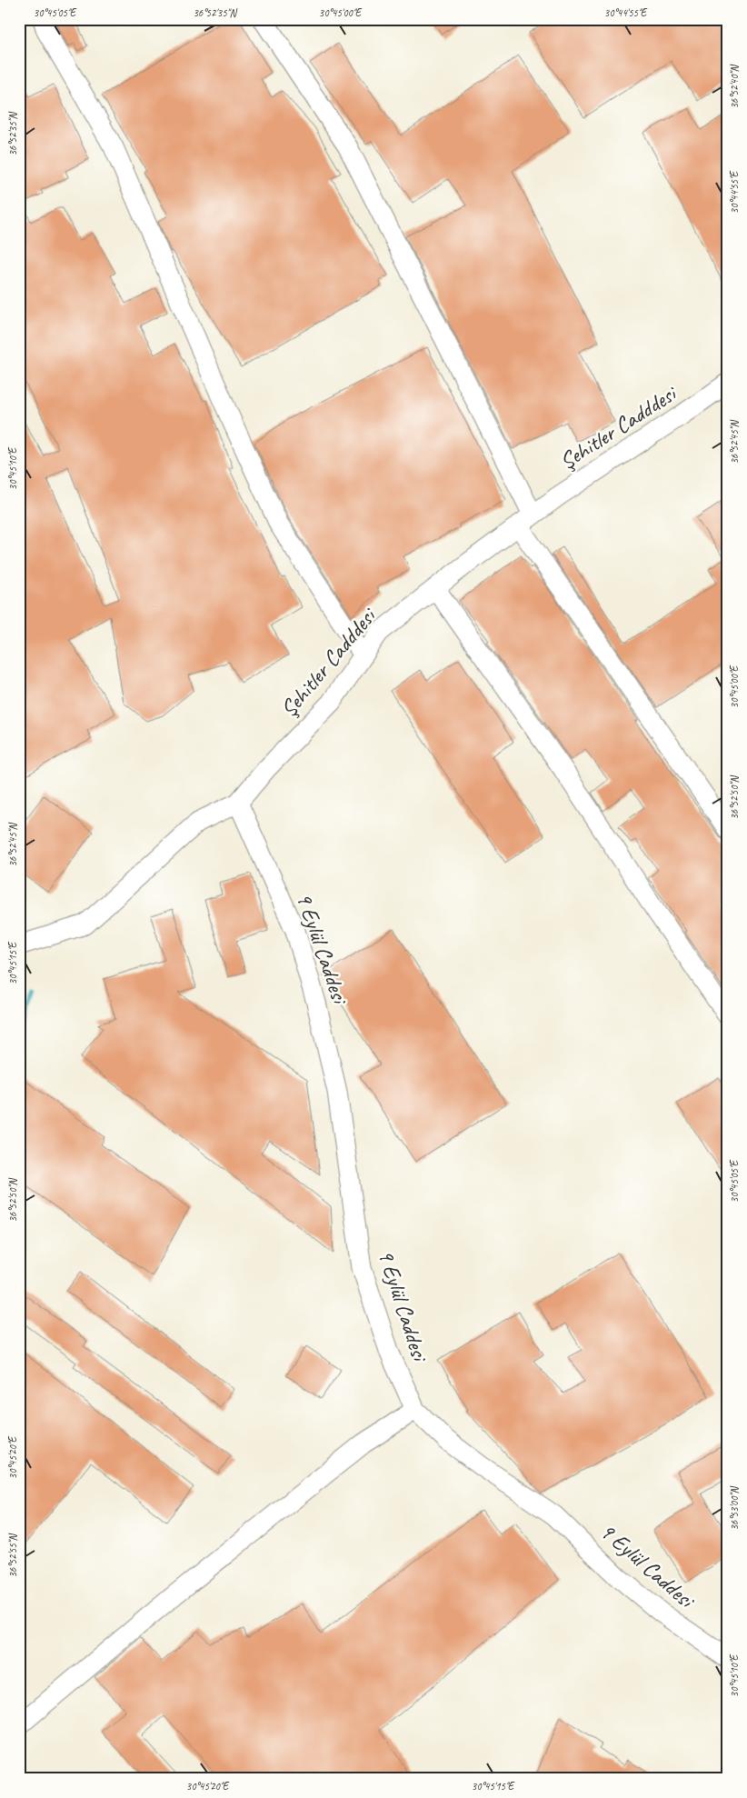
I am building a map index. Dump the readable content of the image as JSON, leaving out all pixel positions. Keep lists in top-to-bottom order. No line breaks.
{"streets":{"street":["Şehitler Cadddesi","9 Eylül Caddesi"]},"crossings":[["Şehitler Cadddesi","9 Eylül Caddesi"]],"coordinates":["30°45'05\"E","36°52'35\"N","30°45'00\"E","30°44'55\"E","36°52'40\"N","36°52'45\"N","30°45'10\"E","36°52'50\"N","30°45'15\"E","30°45'20\"E","36°53'00\"N","36°52'55\"N"]}
